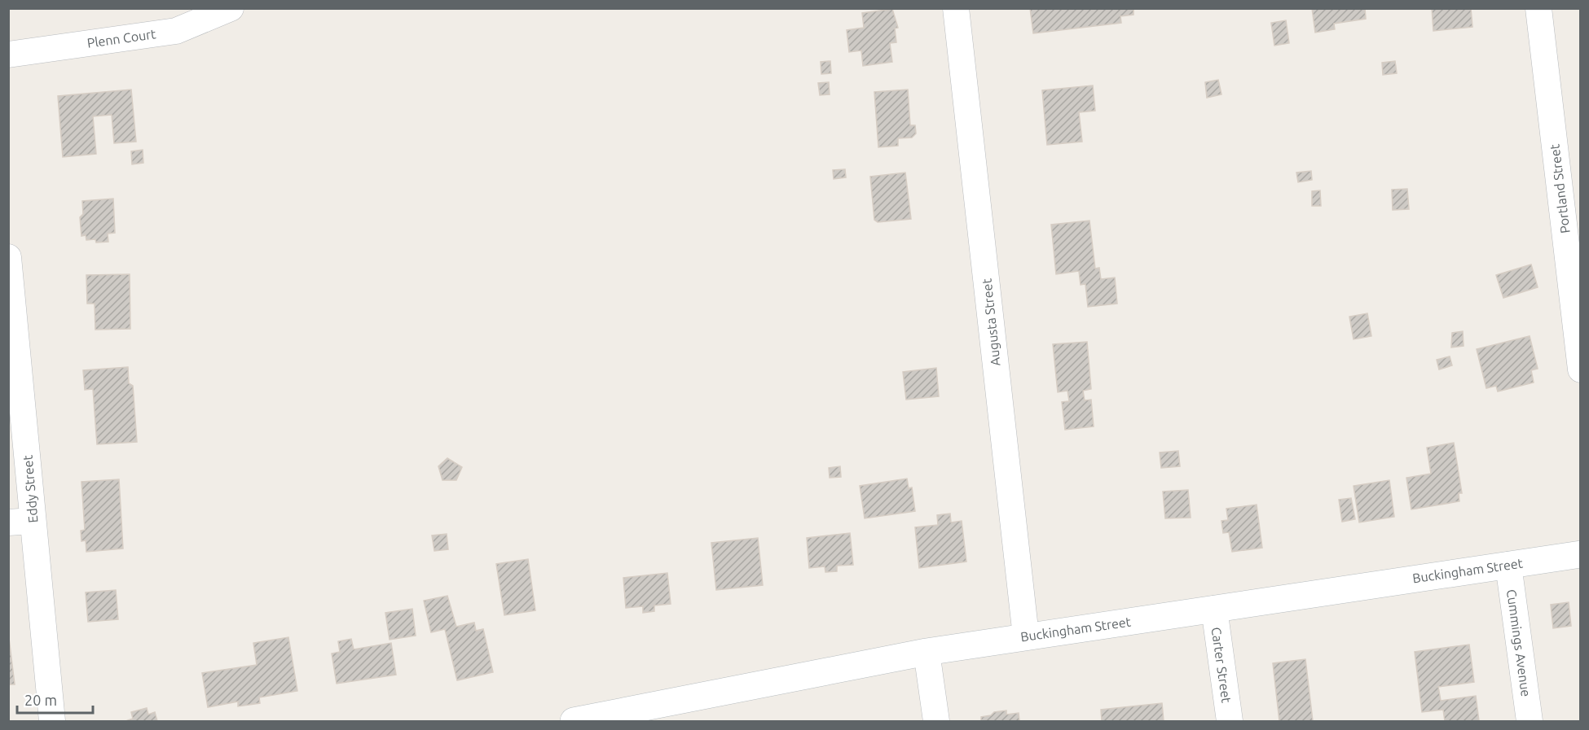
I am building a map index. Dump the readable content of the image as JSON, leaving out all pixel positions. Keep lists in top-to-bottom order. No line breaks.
{"streets":{"main road":["Buckingham Street"],"street":["Plenn Court","Portland Street","Augusta Street","Eddy Street","Cummings Avenue","Carter Street"]},"crossings":[["Augusta Street","Buckingham Street"],["Buckingham Street","Cummings Avenue"],["Buckingham Street","Carter Street"]],"scale_bar":"20 m"}
